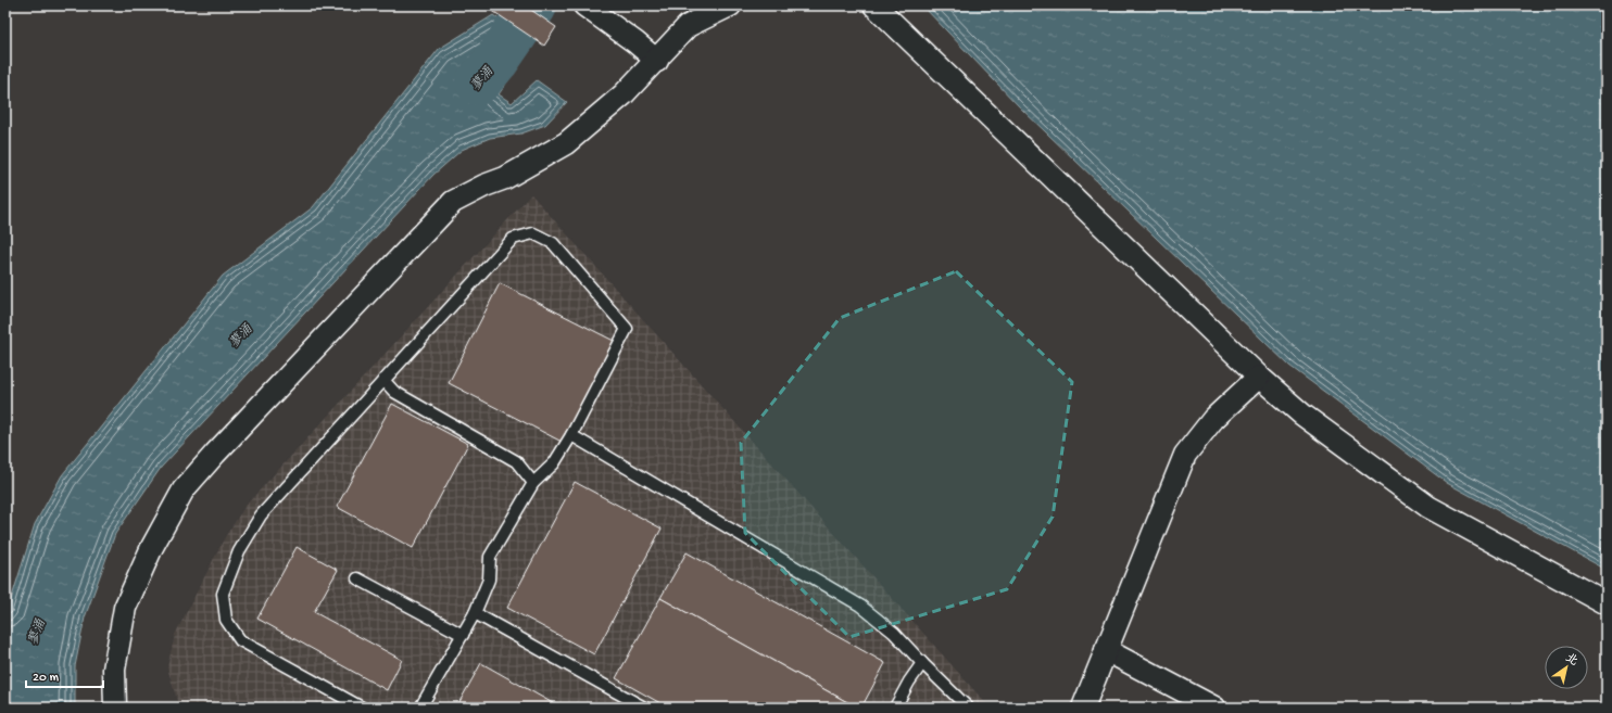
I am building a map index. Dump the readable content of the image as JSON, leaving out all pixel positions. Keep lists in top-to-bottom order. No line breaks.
{"water":["蓼涌"],"scale_bar":"20 m","north":"top right"}
